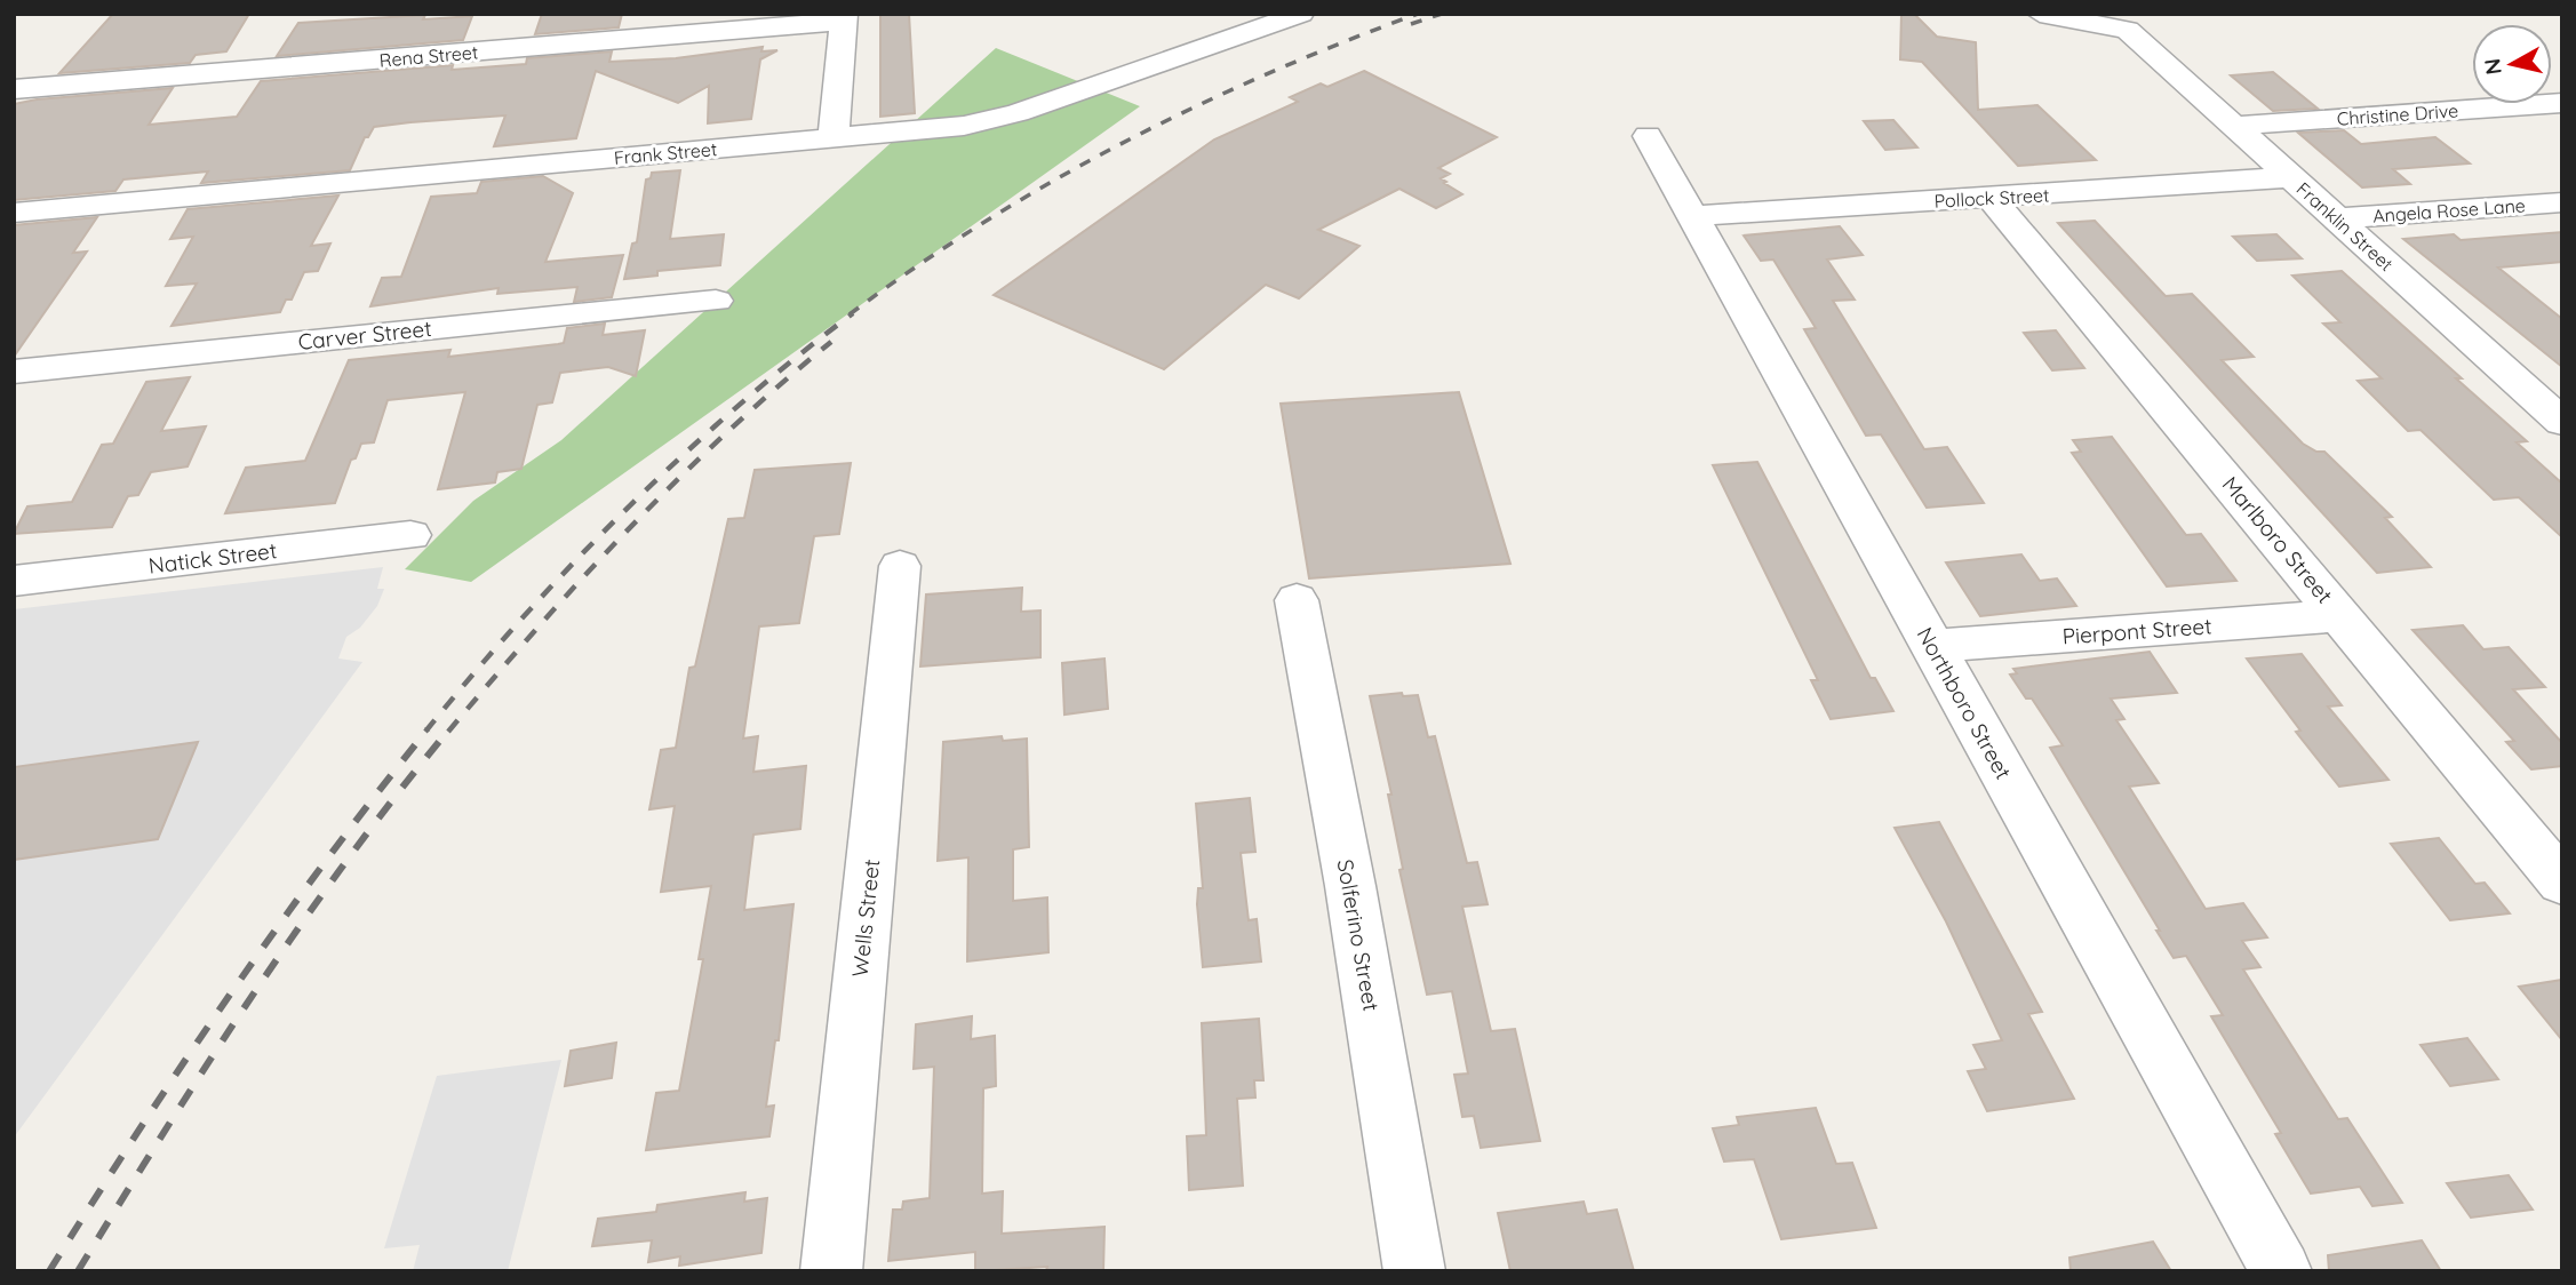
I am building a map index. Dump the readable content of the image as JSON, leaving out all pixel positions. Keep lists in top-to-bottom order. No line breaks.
{"streets":{"street":["Rena Street","Christine Drive","Frank Street","Pollock Street","Angela Rose Lane","Franklin Street","Carver Street","Marlboro Street","Natick Street","Pierpont Street","Northboro Street","Wells Street","Solferino Street"]},"crossings":[["Christine Drive","Franklin Street"],["Pollock Street","Franklin Street"],["Pollock Street","Marlboro Street"],["Pollock Street","Northboro Street"],["Angela Rose Lane","Franklin Street"],["Marlboro Street","Pierpont Street"],["Pierpont Street","Northboro Street"]],"north":"left"}
